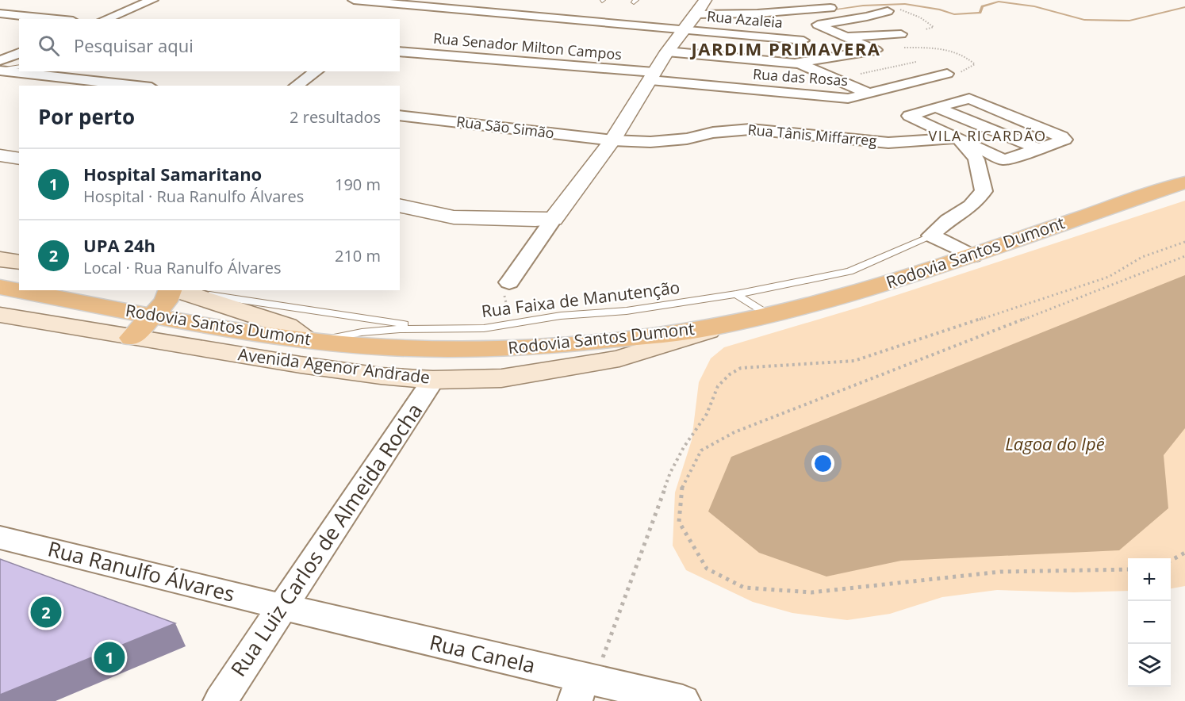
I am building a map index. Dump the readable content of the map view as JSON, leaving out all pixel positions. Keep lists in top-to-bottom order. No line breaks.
{"streets":{"highway":["Rodovia Santos Dumont"],"main road":["Avenida Agenor Andrade"],"street":["Rua Azaleia","Rua Senador Milton Campos","Rua das Rosas","Rua São Simão","Rua Tânis Miffarreg","Rua Luiz Carlos de Almeida Rocha","Rua Ranulfo Álvares","Rua Canela"],"lane":["Rua Faixa de Manutenção"]},"crossings":[["Rua Senador Milton Campos","Rua das Rosas"],["Rua São Simão","Rua Tânis Miffarreg"],["Rodovia Santos Dumont","Rua Faixa de Manutenção"],["Rodovia Santos Dumont","Avenida Agenor Andrade"],["Rua Faixa de Manutenção","Avenida Agenor Andrade"],["Avenida Agenor Andrade","Rua Luiz Carlos de Almeida Rocha"],["Rua Luiz Carlos de Almeida Rocha","Rua Ranulfo Álvares"],["Rua Luiz Carlos de Almeida Rocha","Rua Canela"],["Rua Ranulfo Álvares","Rua Canela"]],"districts":["JARDIM PRIMAVERA","VILA RICARDÃO"],"water":["Lagoa do Ipê"],"page":{"search":"Pesquisar aqui","heading":["Por perto","2 resultados"],"list":[{"mark":"1","name":"Hospital Samaritano","note":"Hospital · Rua Ranulfo Álvares","value":"190 m"},{"mark":"2","name":"UPA 24h","note":"Local · Rua Ranulfo Álvares","value":"210 m"}],"map_buttons":["+","−"],"pins":["2","1"]}}
